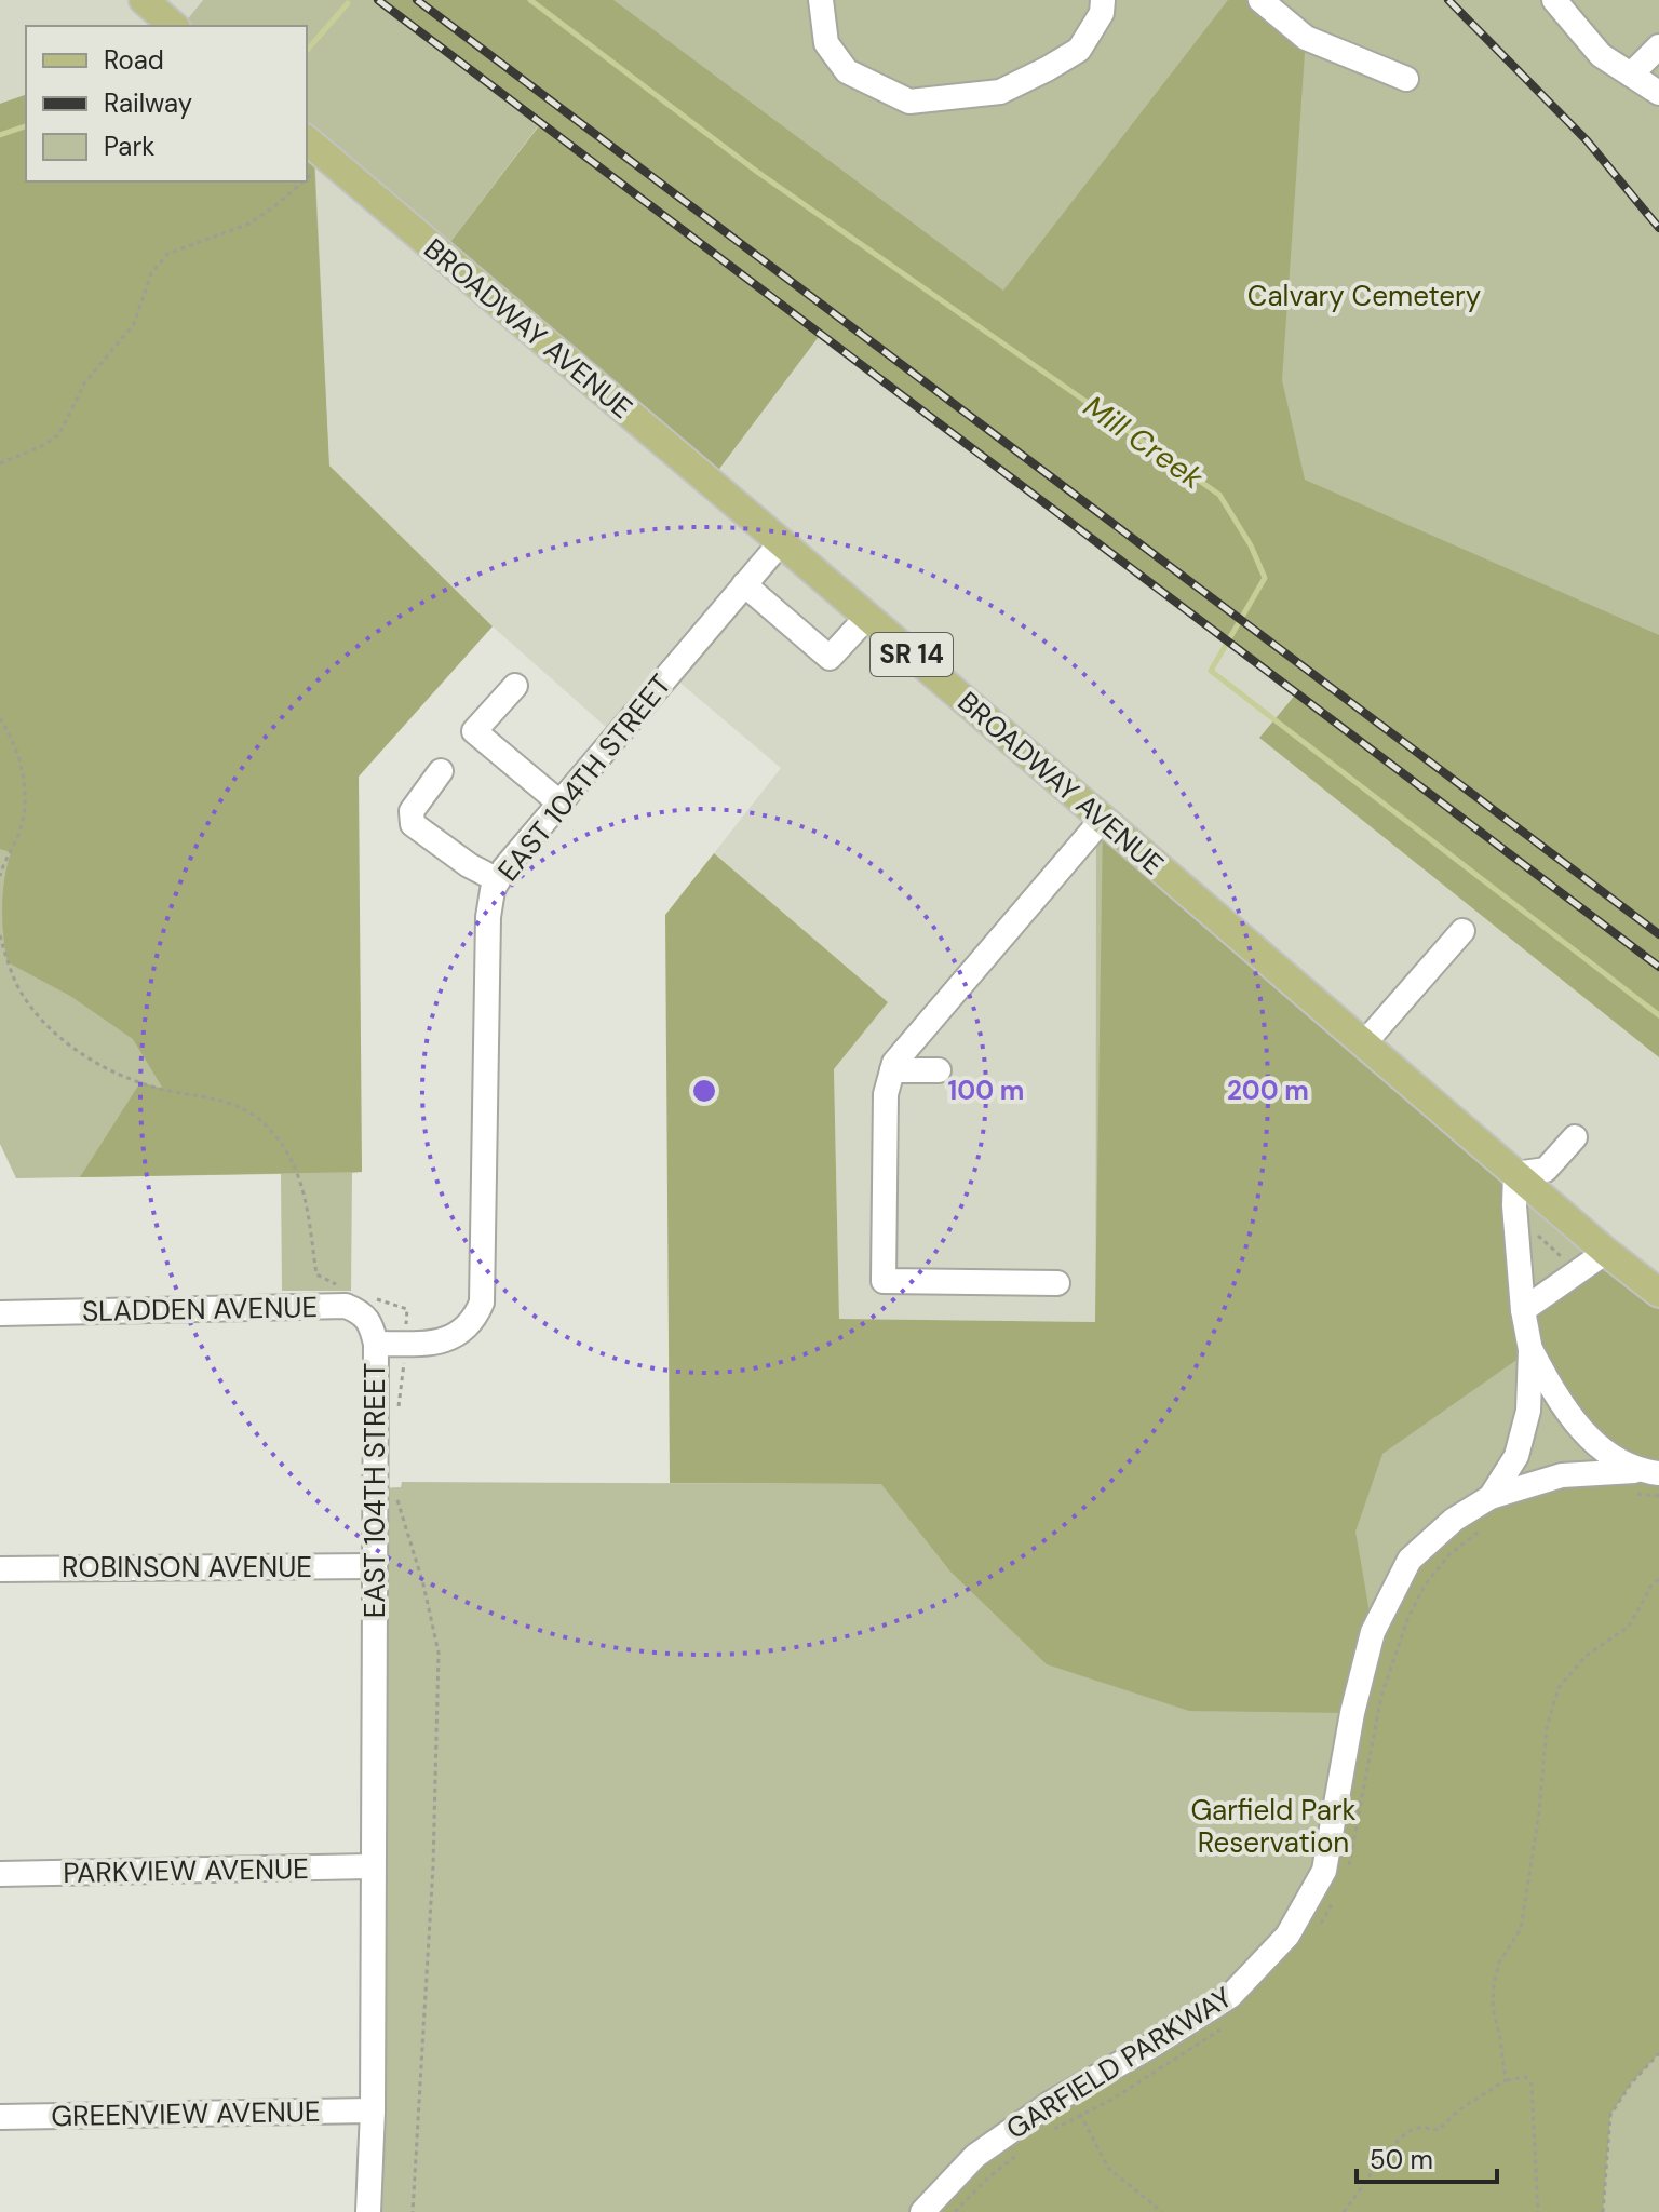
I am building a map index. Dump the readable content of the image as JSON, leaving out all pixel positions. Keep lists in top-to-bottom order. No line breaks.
{"streets":{"main road":["BROADWAY AVENUE","SR 14"],"street":["EAST 104TH STREET","SLADDEN AVENUE","ROBINSON AVENUE","PARKVIEW AVENUE","GARFIELD PARKWAY","GREENVIEW AVENUE"]},"crossings":[["BROADWAY AVENUE","EAST 104TH STREET"],["BROADWAY AVENUE","GARFIELD PARKWAY"],["EAST 104TH STREET","SLADDEN AVENUE"],["EAST 104TH STREET","ROBINSON AVENUE"],["EAST 104TH STREET","PARKVIEW AVENUE"],["EAST 104TH STREET","GREENVIEW AVENUE"]],"water":["Mill Creek"],"parks":["Calvary Cemetery","Garfield Park Reservation"],"legend":["Road","Railway","Park"],"scale_bar":"50 m","rings":["100 m","200 m"]}
